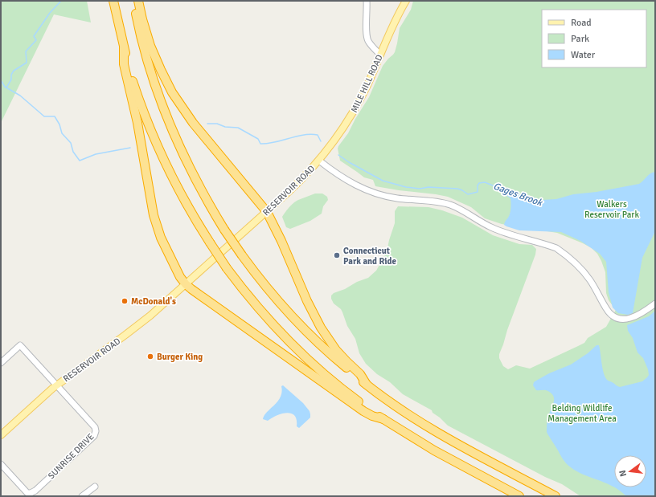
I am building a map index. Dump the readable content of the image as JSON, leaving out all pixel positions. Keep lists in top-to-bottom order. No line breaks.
{"streets":{"main road":["MILE HILL ROAD","RESERVOIR ROAD"],"street":["SUNRISE DRIVE"]},"crossings":[["MILE HILL ROAD","RESERVOIR ROAD"],["RESERVOIR ROAD","SUNRISE DRIVE"]],"water":["Gages Brook"],"parks":["Walkers Reservoir Park","Belding Wildlife Management Area"],"places":["Connecticut Park and Ride","McDonald's","Burger King"],"legend":["Road","Park","Water"],"north":"left"}
